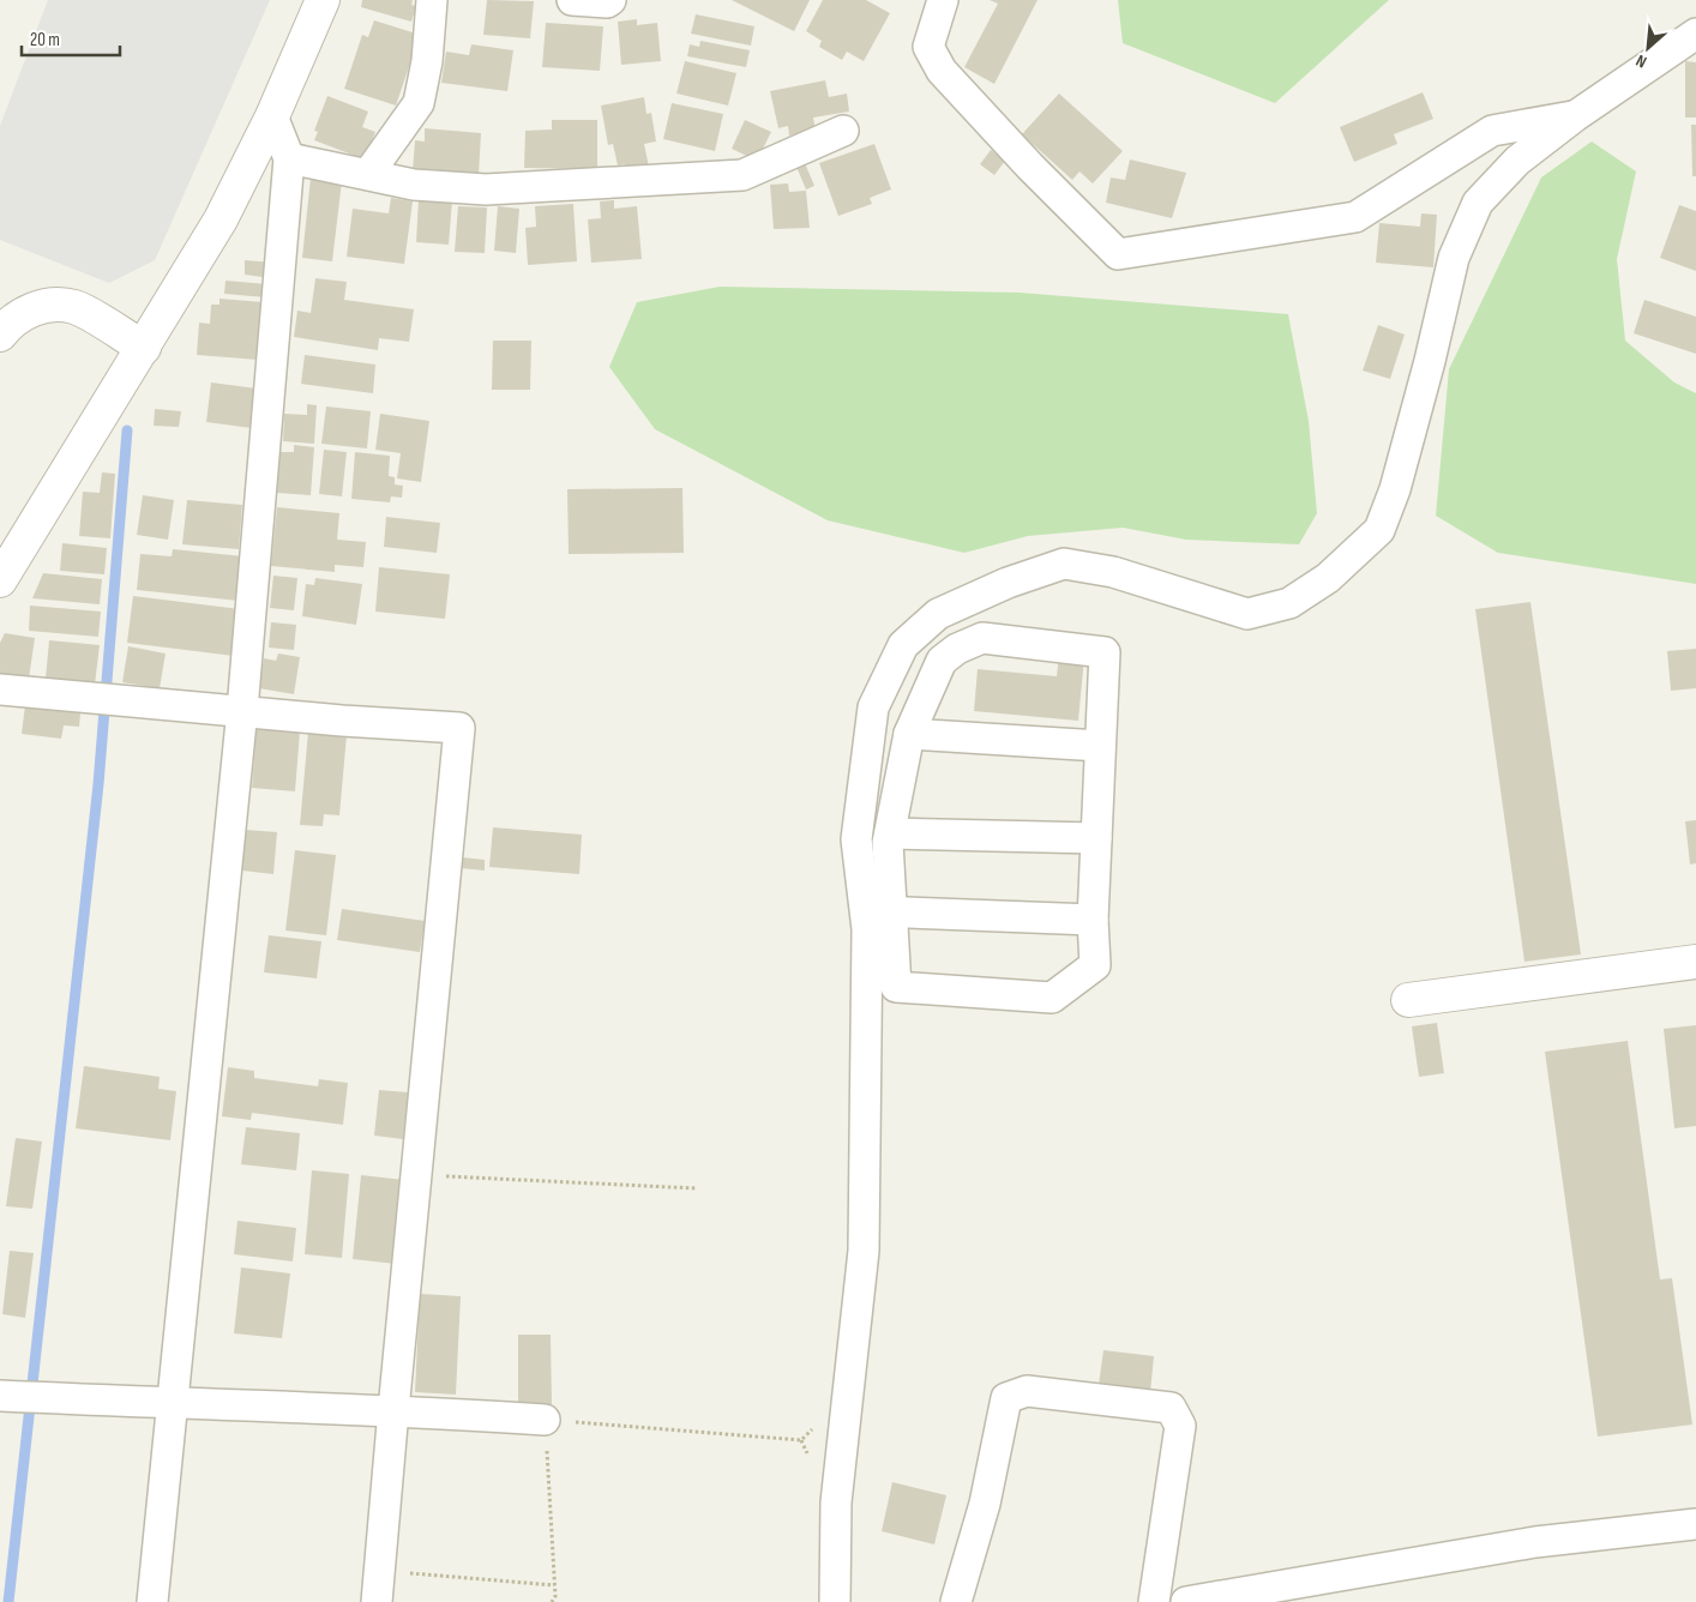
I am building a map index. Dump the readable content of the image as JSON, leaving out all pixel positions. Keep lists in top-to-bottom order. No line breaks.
{"scale_bar":"20 m","north":"bottom left"}
